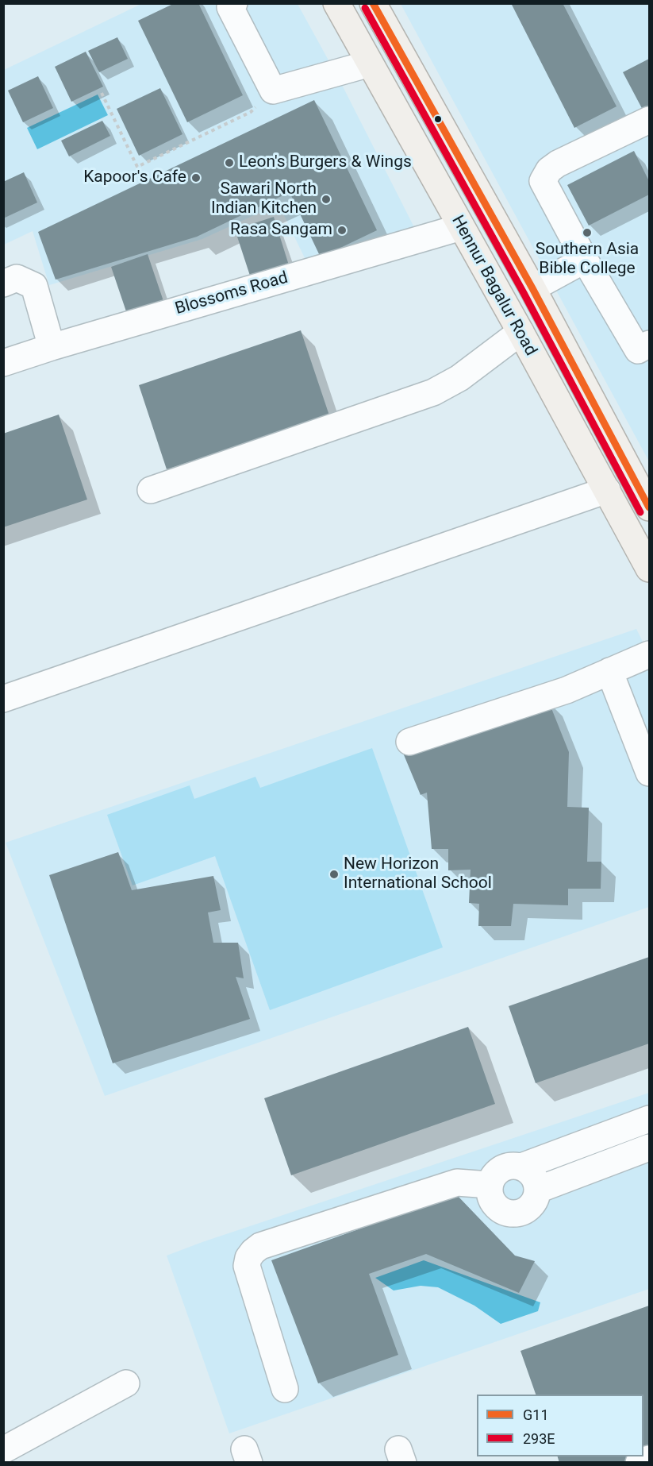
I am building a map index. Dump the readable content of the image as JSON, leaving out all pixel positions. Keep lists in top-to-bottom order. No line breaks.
{"streets":{"main road":["Hennur Bagalur Road"],"street":["Blossoms Road"]},"crossings":[["Hennur Bagalur Road","Blossoms Road"]],"places":["Leon's Burgers & Wings","Kapoor's Cafe","Sawari North Indian Kitchen","Rasa Sangam","Southern Asia Bible College","New Horizon International School"],"lines":["transit line G11","transit line 293E"],"legend":["G11","293E"]}
